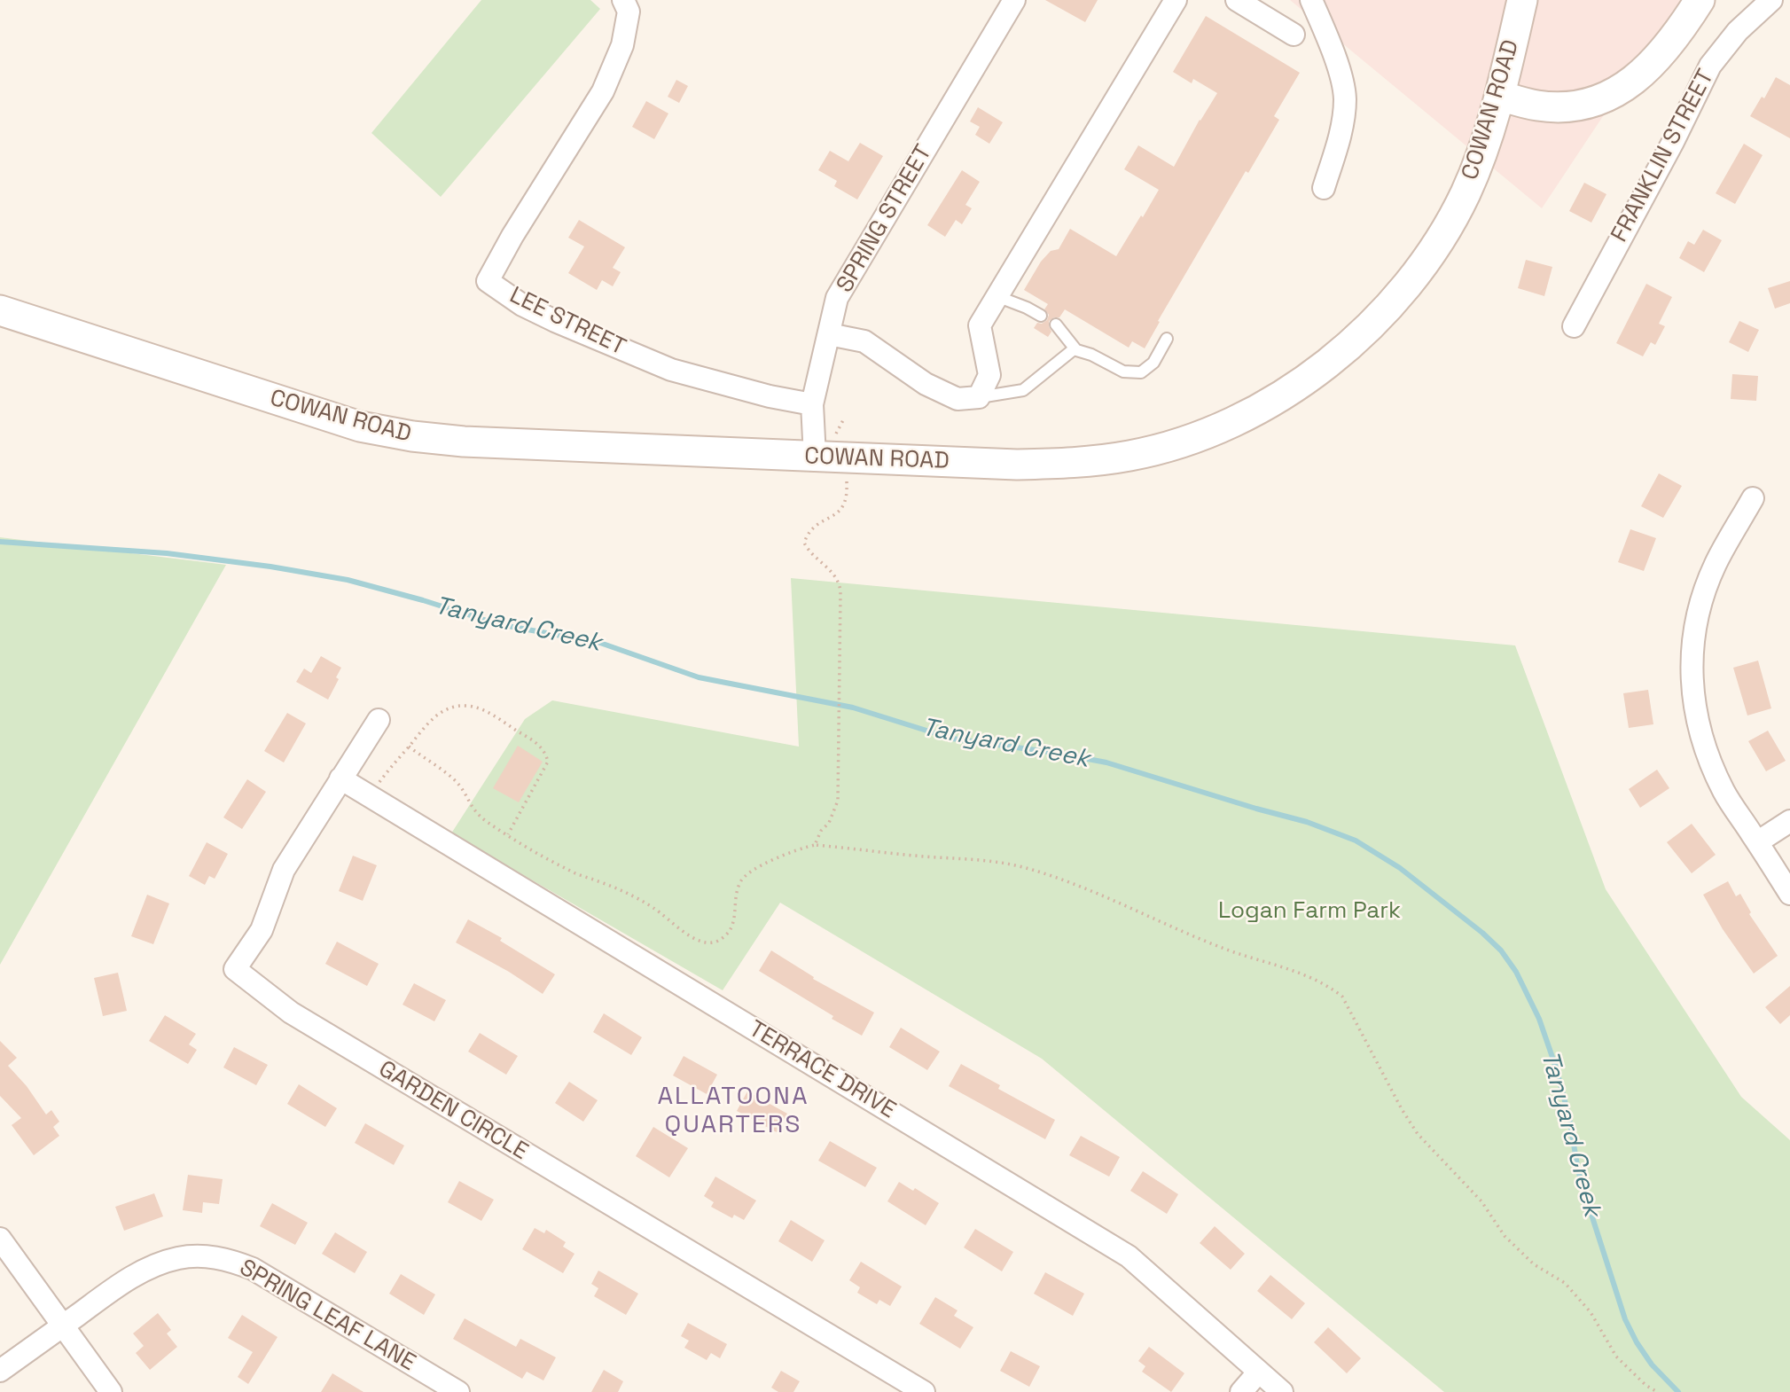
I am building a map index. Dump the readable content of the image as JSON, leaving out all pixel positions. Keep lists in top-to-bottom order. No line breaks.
{"streets":{"main road":["COWAN ROAD"],"street":["FRANKLIN STREET","SPRING STREET","LEE STREET","TERRACE DRIVE","GARDEN CIRCLE","SPRING LEAF LANE"]},"crossings":[["COWAN ROAD","SPRING STREET"],["SPRING STREET","LEE STREET"],["TERRACE DRIVE","GARDEN CIRCLE"]],"districts":["ALLATOONA QUARTERS"],"water":["Tanyard Creek"],"parks":["Logan Farm Park"]}
